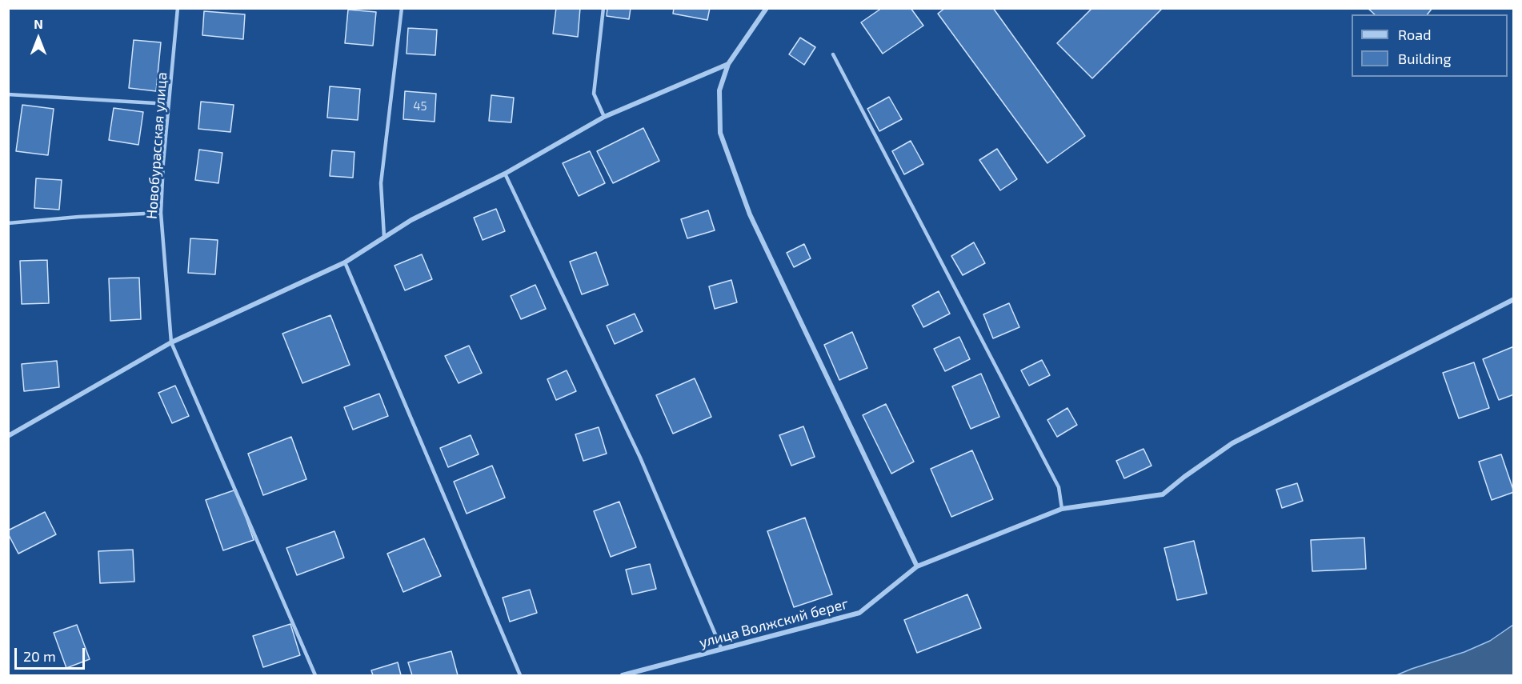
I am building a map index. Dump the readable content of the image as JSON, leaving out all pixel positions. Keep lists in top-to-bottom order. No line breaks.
{"streets":{"street":["улица Волжский берег"],"lane":["Новобурасская улица"]},"house_numbers":["45"],"legend":["Road","Building"],"scale_bar":"20 m","north":"top"}
